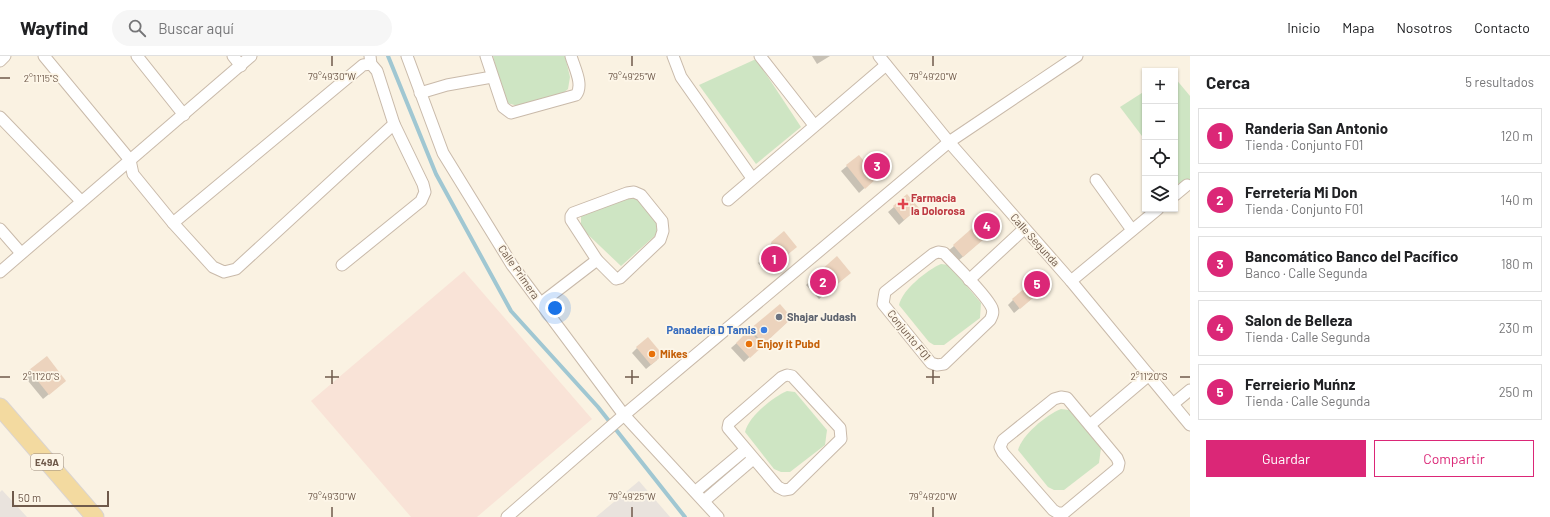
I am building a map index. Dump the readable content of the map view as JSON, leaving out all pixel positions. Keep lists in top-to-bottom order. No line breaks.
{"streets":{"main road":["E49A"],"street":["Calle Segunda","Calle Primera","Conjunto F01"]},"places":{"health":["Farmacia la Dolorosa"],"other":["Shajar Judash","Panadería D Tamis","Enjoy it Pubd","Mikes"]},"scale_bar":"50 m","page":{"header":"Wayfind","search":"Buscar aquí","nav":["Inicio","Mapa","Nosotros","Contacto"],"heading":["Cerca","5 resultados"],"map_buttons":["+","−"],"list":[{"mark":"1","name":"Randeria San Antonio","note":"Tienda · Conjunto F01","value":"120 m"},{"mark":"2","name":"Ferretería Mi Don","note":"Tienda · Conjunto F01","value":"140 m"},{"mark":"3","name":"Bancomático Banco del Pacífico","note":"Banco · Calle Segunda","value":"180 m"},{"mark":"4","name":"Salon de Belleza","note":"Tienda · Calle Segunda","value":"230 m"},{"mark":"5","name":"Ferreierio Muńnz","note":"Tienda · Calle Segunda","value":"250 m"}],"pins":["3","4","1","2","5"],"buttons":["Guardar","Compartir"],"scale":"50 m"},"coordinates":["79°49'30\"W","79°49'25\"W","79°49'20\"W","2°11'15\"S","2°11'20\"S"]}
